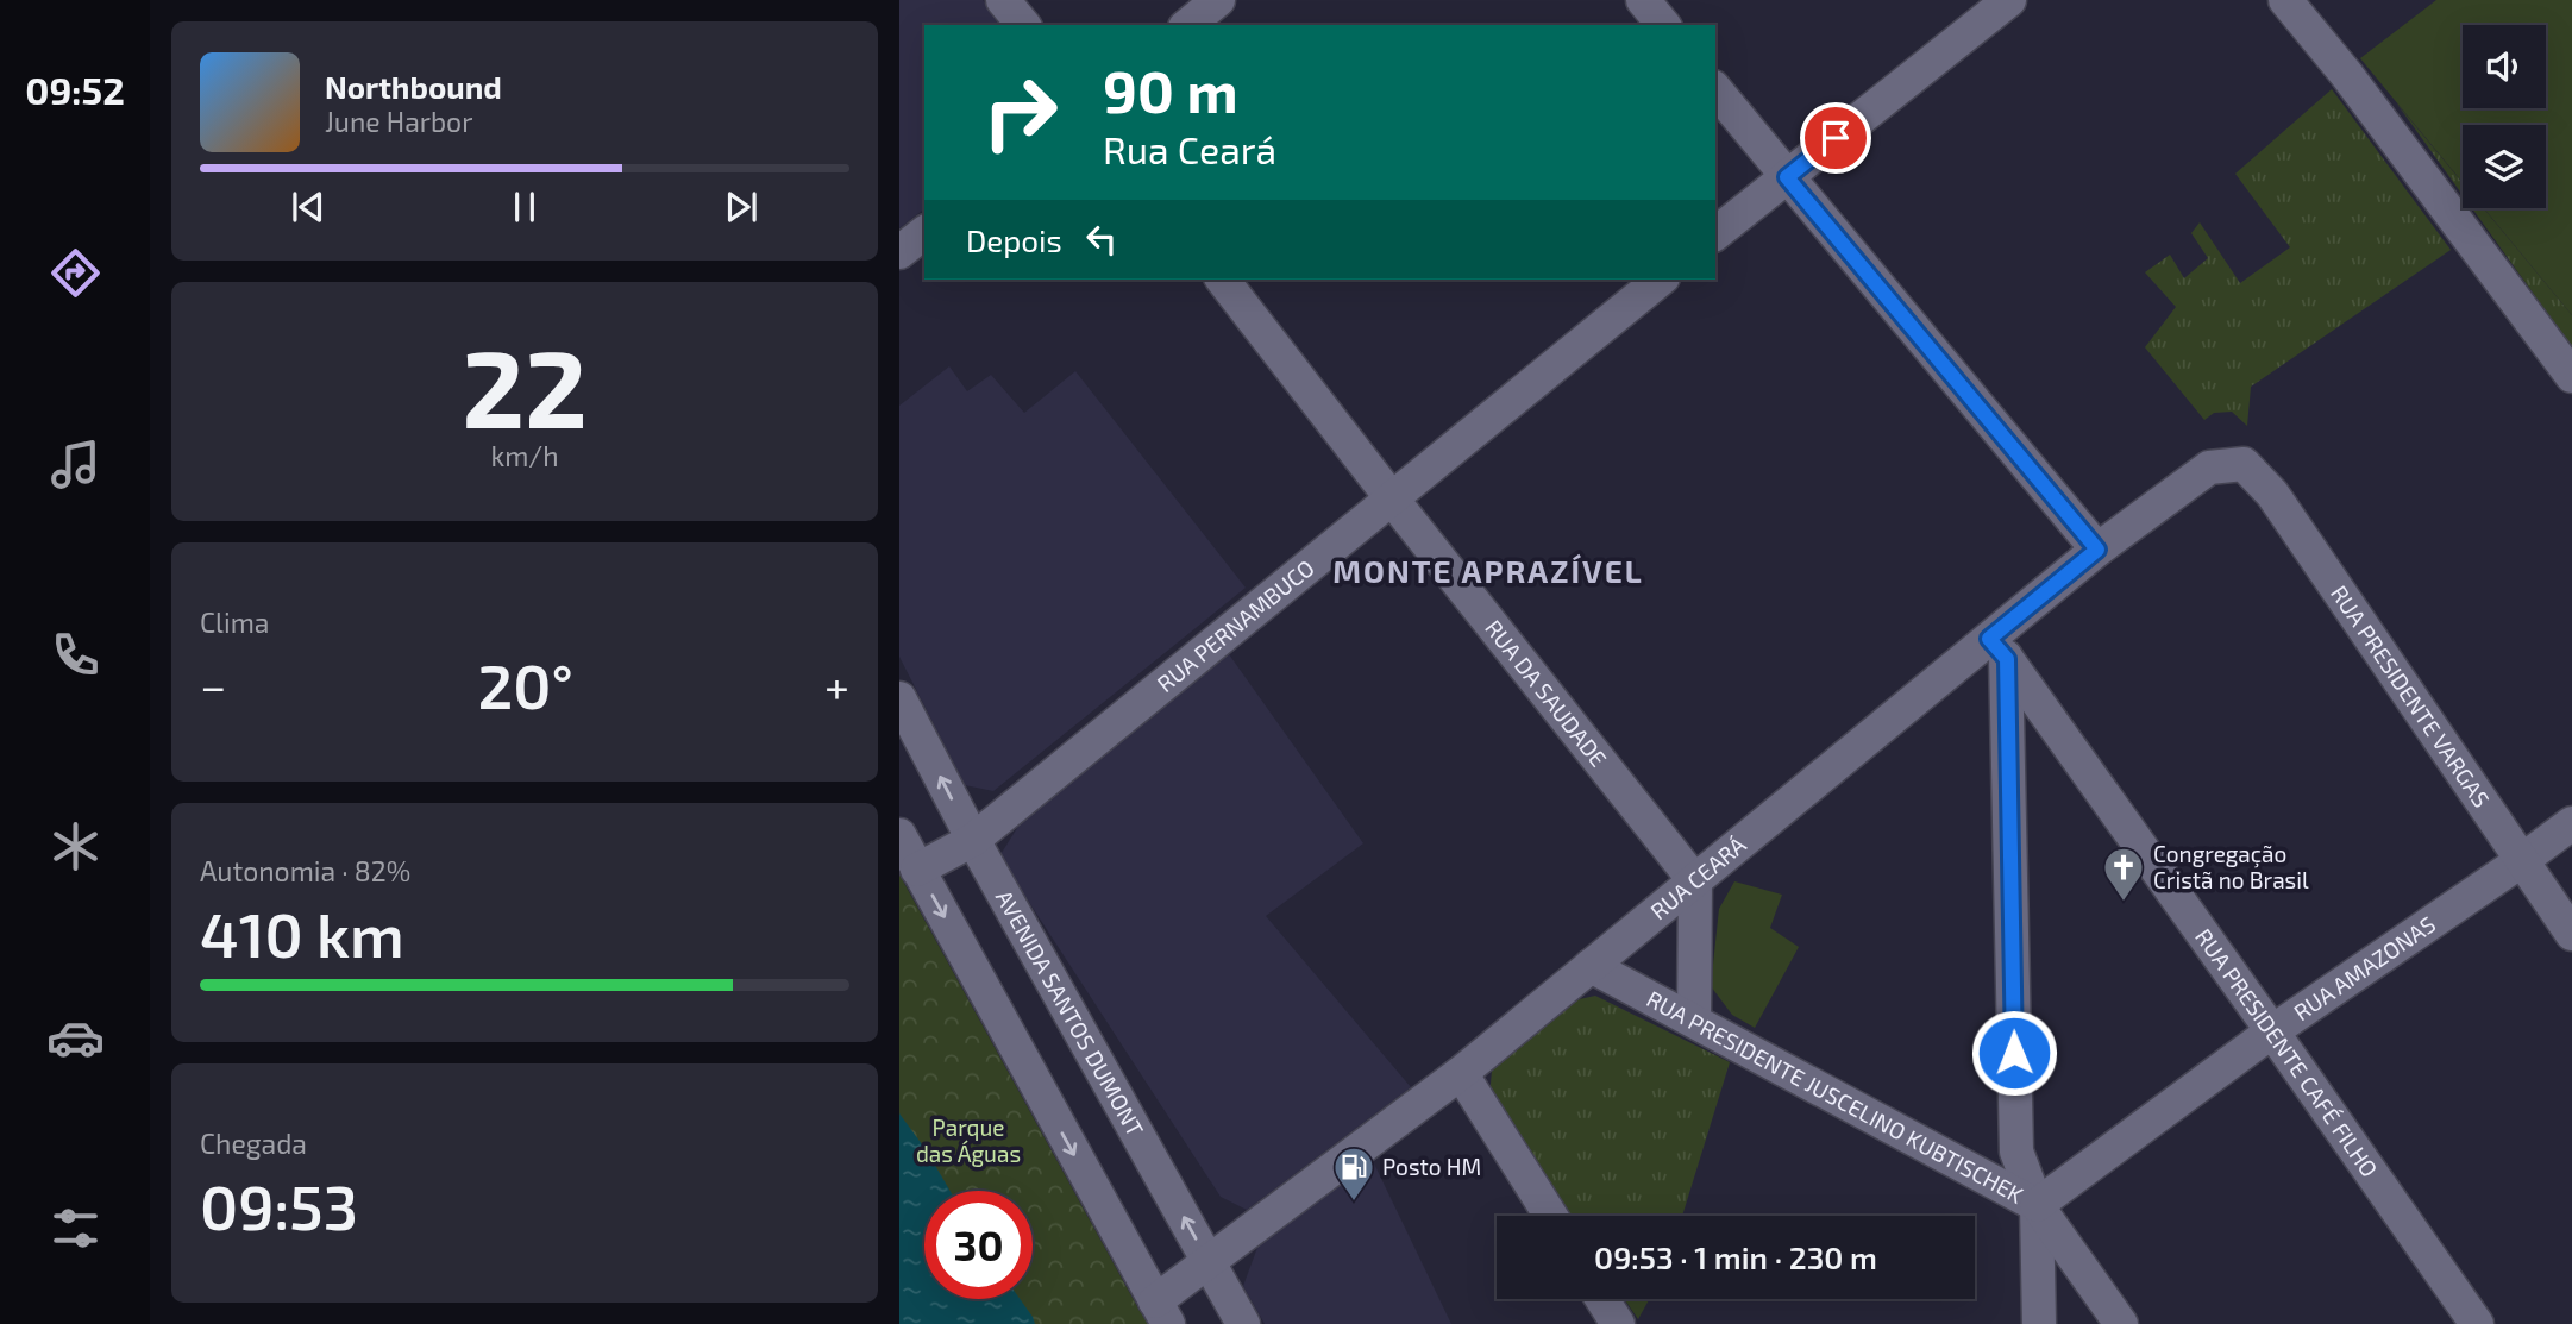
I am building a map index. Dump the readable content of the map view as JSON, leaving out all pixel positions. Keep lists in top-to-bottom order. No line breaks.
{"streets":{"street":["RUA PERNAMBUCO","RUA DA SAUDADE","RUA PRESIDENTE VARGAS","RUA CEARÁ","RUA AMAZONAS","AVENIDA SANTOS DUMONT","RUA PRESIDENTE CAFÉ FILHO","RUA PRESIDENTE JUSCELINO KUBTISCHEK"]},"crossings":[["RUA PERNAMBUCO","RUA DA SAUDADE"],["RUA PERNAMBUCO","AVENIDA SANTOS DUMONT"],["RUA DA SAUDADE","RUA CEARÁ"],["RUA PRESIDENTE VARGAS","RUA CEARÁ"],["RUA PRESIDENTE VARGAS","RUA AMAZONAS"],["RUA CEARÁ","AVENIDA SANTOS DUMONT"],["RUA CEARÁ","RUA PRESIDENTE CAFÉ FILHO"],["RUA CEARÁ","RUA PRESIDENTE JUSCELINO KUBTISCHEK"],["RUA AMAZONAS","RUA PRESIDENTE CAFÉ FILHO"],["RUA AMAZONAS","RUA PRESIDENTE JUSCELINO KUBTISCHEK"]],"districts":["MONTE APRAZÍVEL"],"parks":["Parque das Águas"],"places":{"church":["Congregação Cristã no Brasil"],"fuel station":["Posto HM"]},"page":{"tabs":"09:52","turn":["90 m","Rua Ceará"],"song":["Northbound","June Harbor"],"then":"Depois","tile":[["22","km/h"],"Clima",["Autonomia · 82%","410 km"],["Chegada","09:53"]],"heat":["−","20°","+"],"limit":"30","trip":"09:53 · 1 min · 230 m"}}
